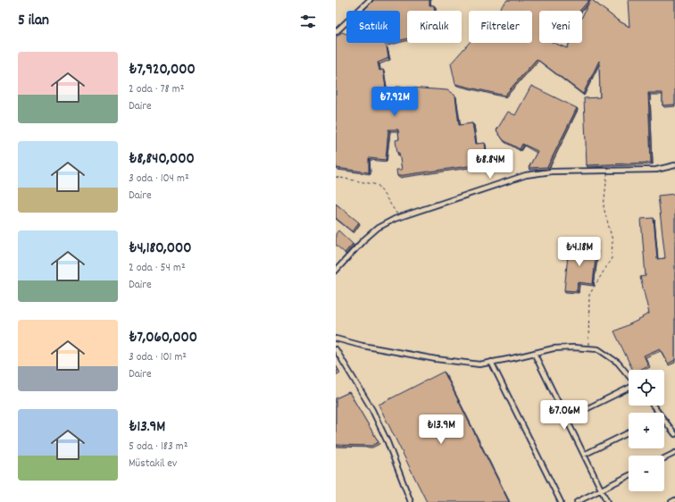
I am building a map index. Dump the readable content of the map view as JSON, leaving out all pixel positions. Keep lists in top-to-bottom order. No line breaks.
{"page":{"heading":"5 ilan","chip":["Satılık","Kiralık","Filtreler","Yeni"],"list":[{"name":"₺7,920,000","note":"2 oda · 78 m² · Daire"},{"name":"₺8,840,000","note":"3 oda · 104 m² · Daire"},{"name":"₺4,180,000","note":"2 oda · 54 m² · Daire"},{"name":"₺7,060,000","note":"3 oda · 101 m² · Daire"},{"name":"₺13.9M","note":"5 oda · 183 m² · Müstakil ev"}],"price":["₺7.92M","₺8.84M","₺4.18M","₺7.06M","₺13.9M"],"map_buttons":["+","−"]}}
